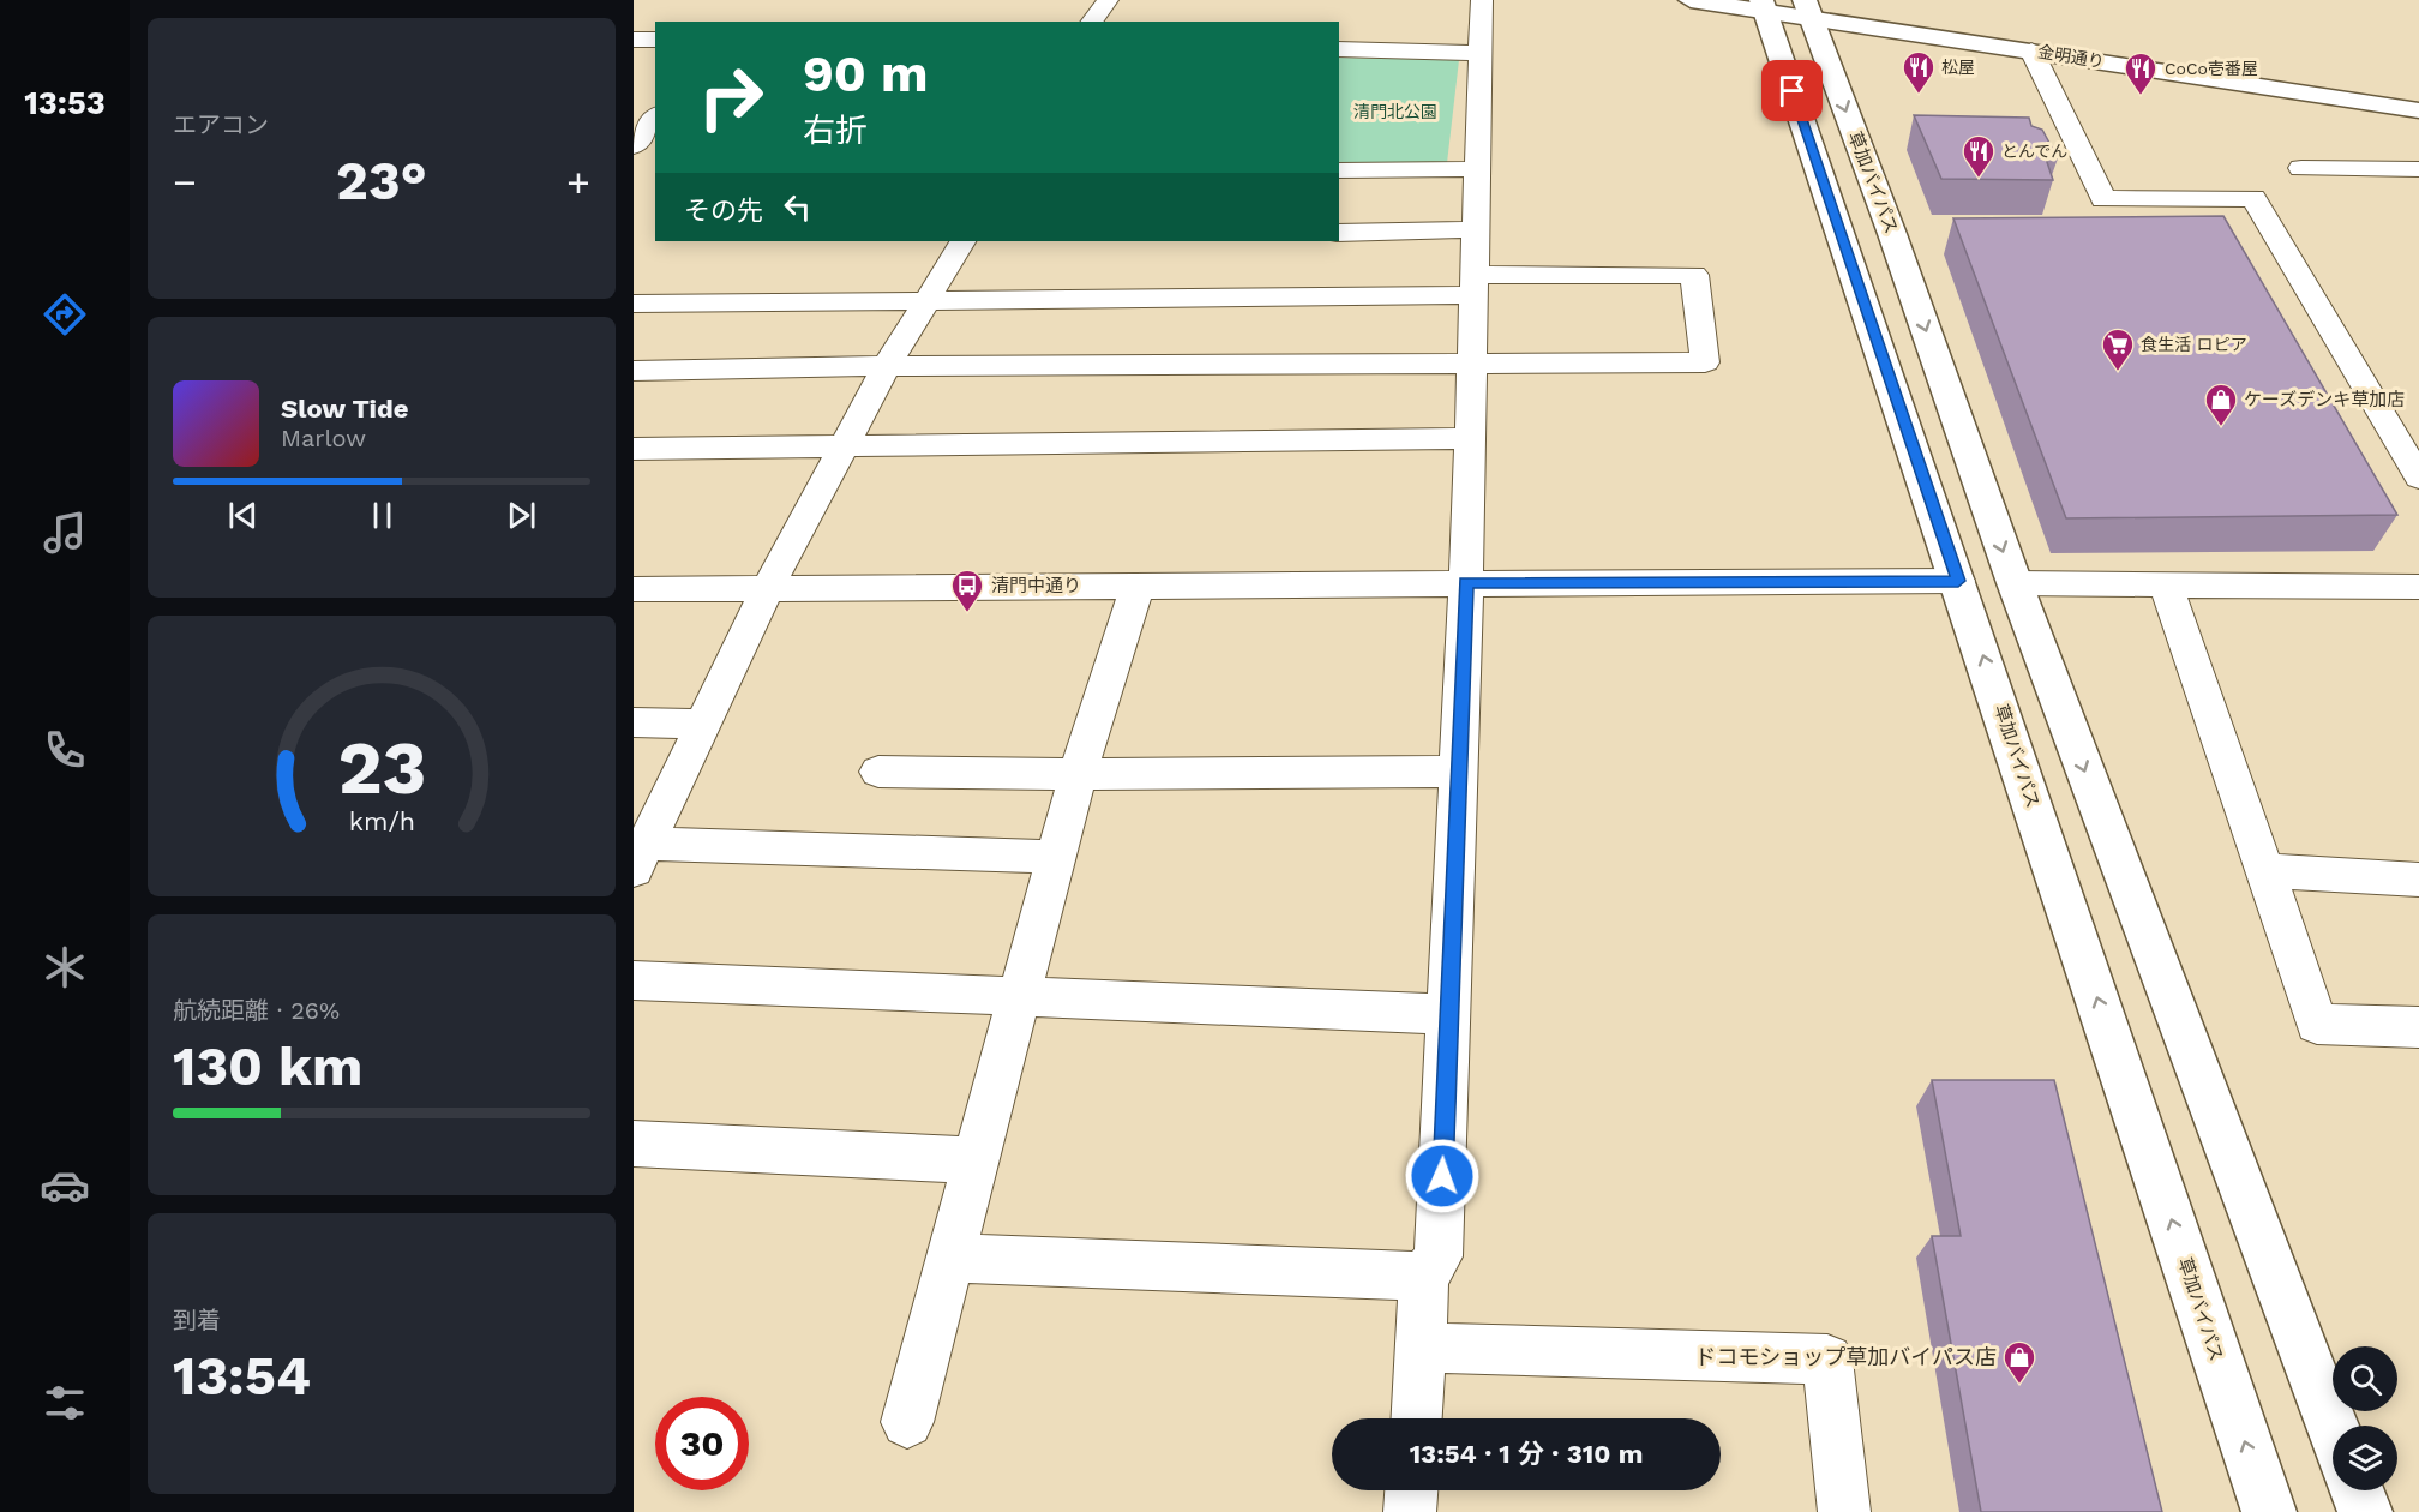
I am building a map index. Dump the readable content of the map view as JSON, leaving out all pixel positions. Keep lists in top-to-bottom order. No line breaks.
{"streets":{"main road":["金明通り","草加バイパス"]},"crossings":[["金明通り","草加バイパス"]],"parks":["清門北公園"],"places":{"restaurant":["松屋","CoCo壱番屋","とんでん"],"supermarket":["食生活 ロピア"],"shop":["ケーズデンキ草加店","ドコモショップ草加バイパス店"],"bus stop":["清門中通り"]},"page":{"tabs":"13:53","tile":["エアコン",["航続距離 · 26%","130 km"],["到着","13:54"]],"turn":["90 m","右折"],"heat":["−","23°","+"],"then":"その先","song":["Slow Tide","Marlow"],"limit":"30","trip":"13:54 · 1 分 · 310 m","gauge":["23","km/h"]}}
